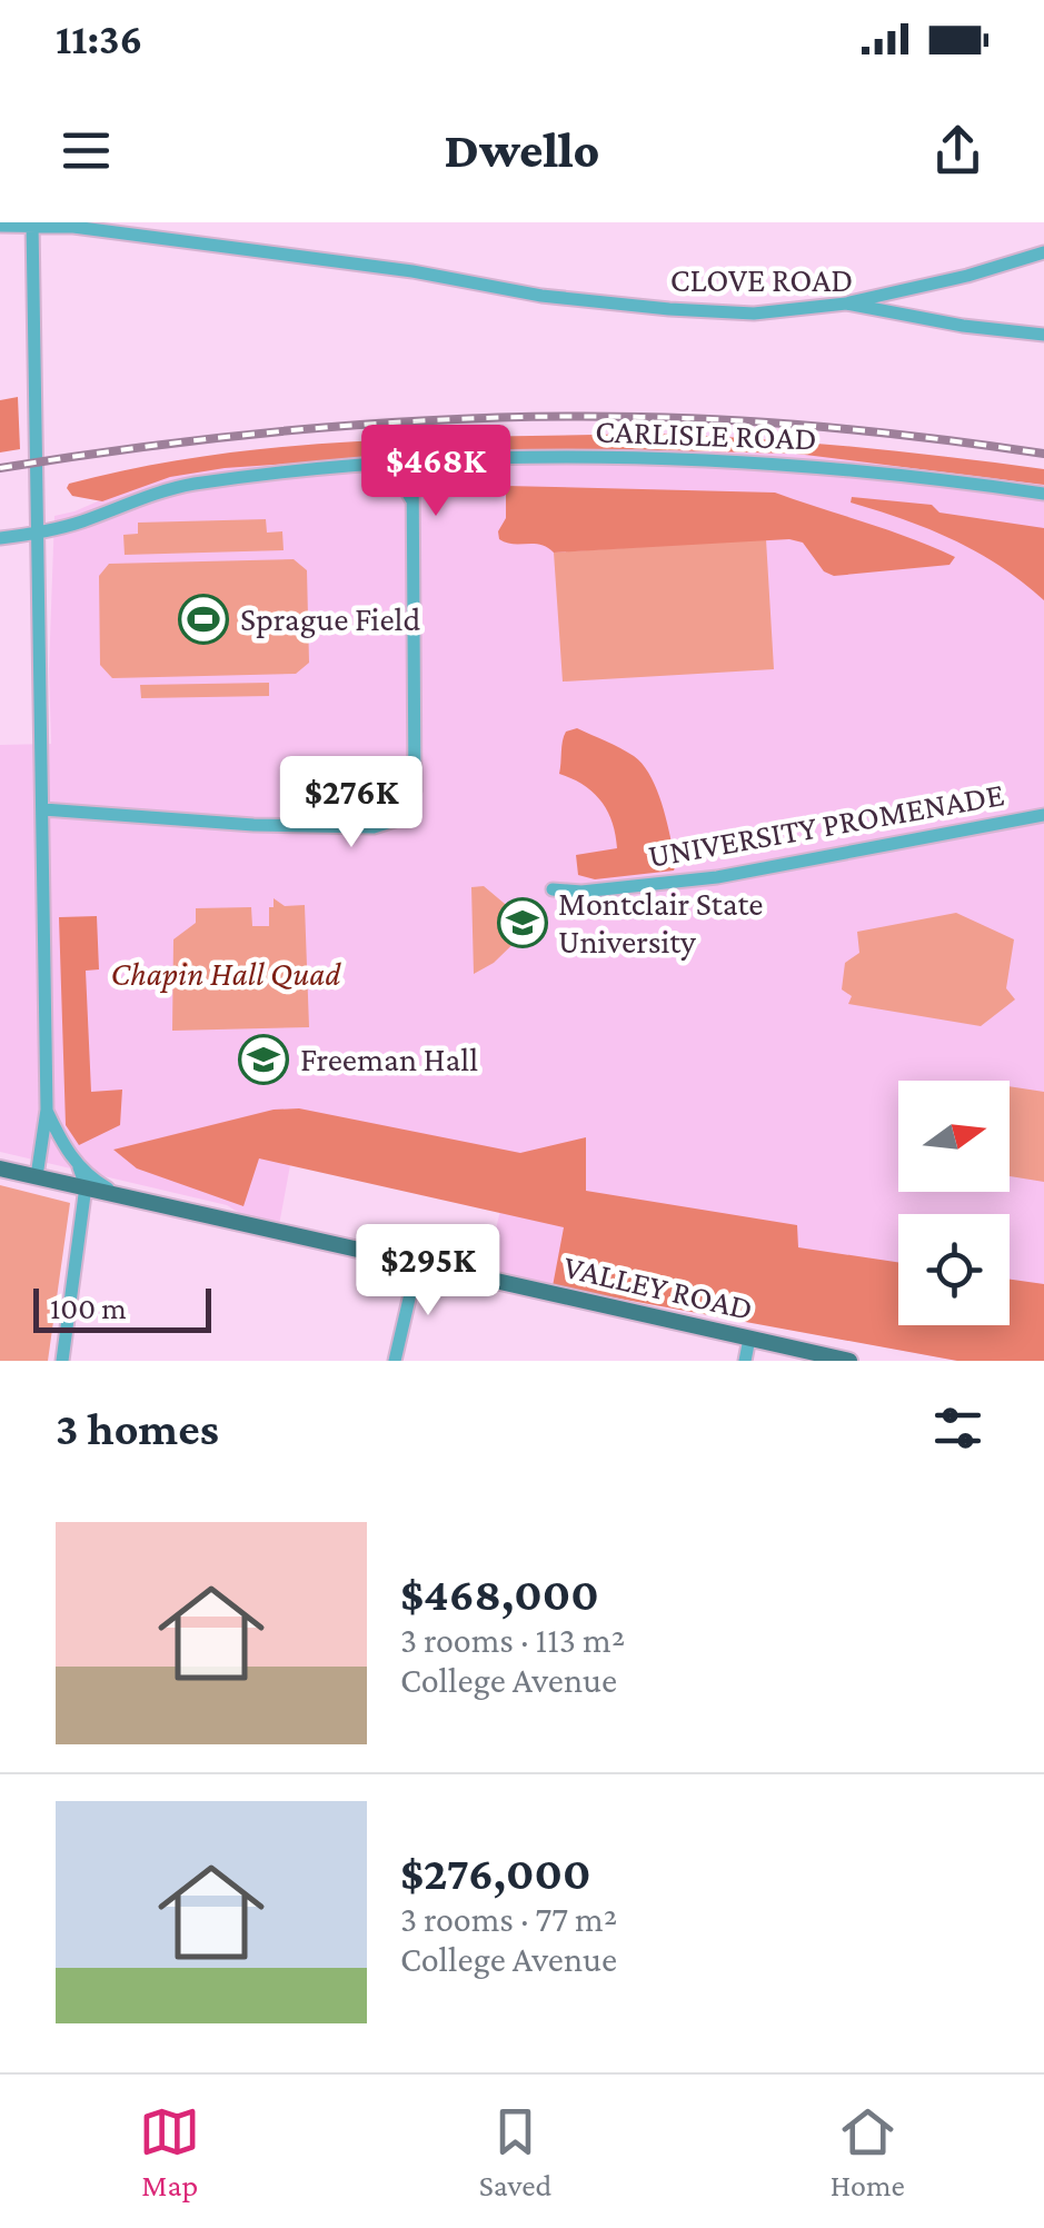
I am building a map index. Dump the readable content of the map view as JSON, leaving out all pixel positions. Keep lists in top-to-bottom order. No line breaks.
{"streets":{"main road":["VALLEY ROAD"],"street":["CLOVE ROAD","CARLISLE ROAD","UNIVERSITY PROMENADE"]},"parks":["Chapin Hall Quad"],"places":{"sports":["Sprague Field"],"school or university":["Montclair State University","Freeman Hall"]},"scale_bar":"100 m","north":"right","page":{"status":"11:36","header":"Dwello","price":["$468K","$276K","$295K"],"scale":"100 m","heading":"3 homes","list":[{"name":"$468,000","note":"3 rooms · 113 m² · College Avenue"},{"name":"$276,000","note":"3 rooms · 77 m² · College Avenue"}],"tabs":["Map","Saved","Home"]}}
